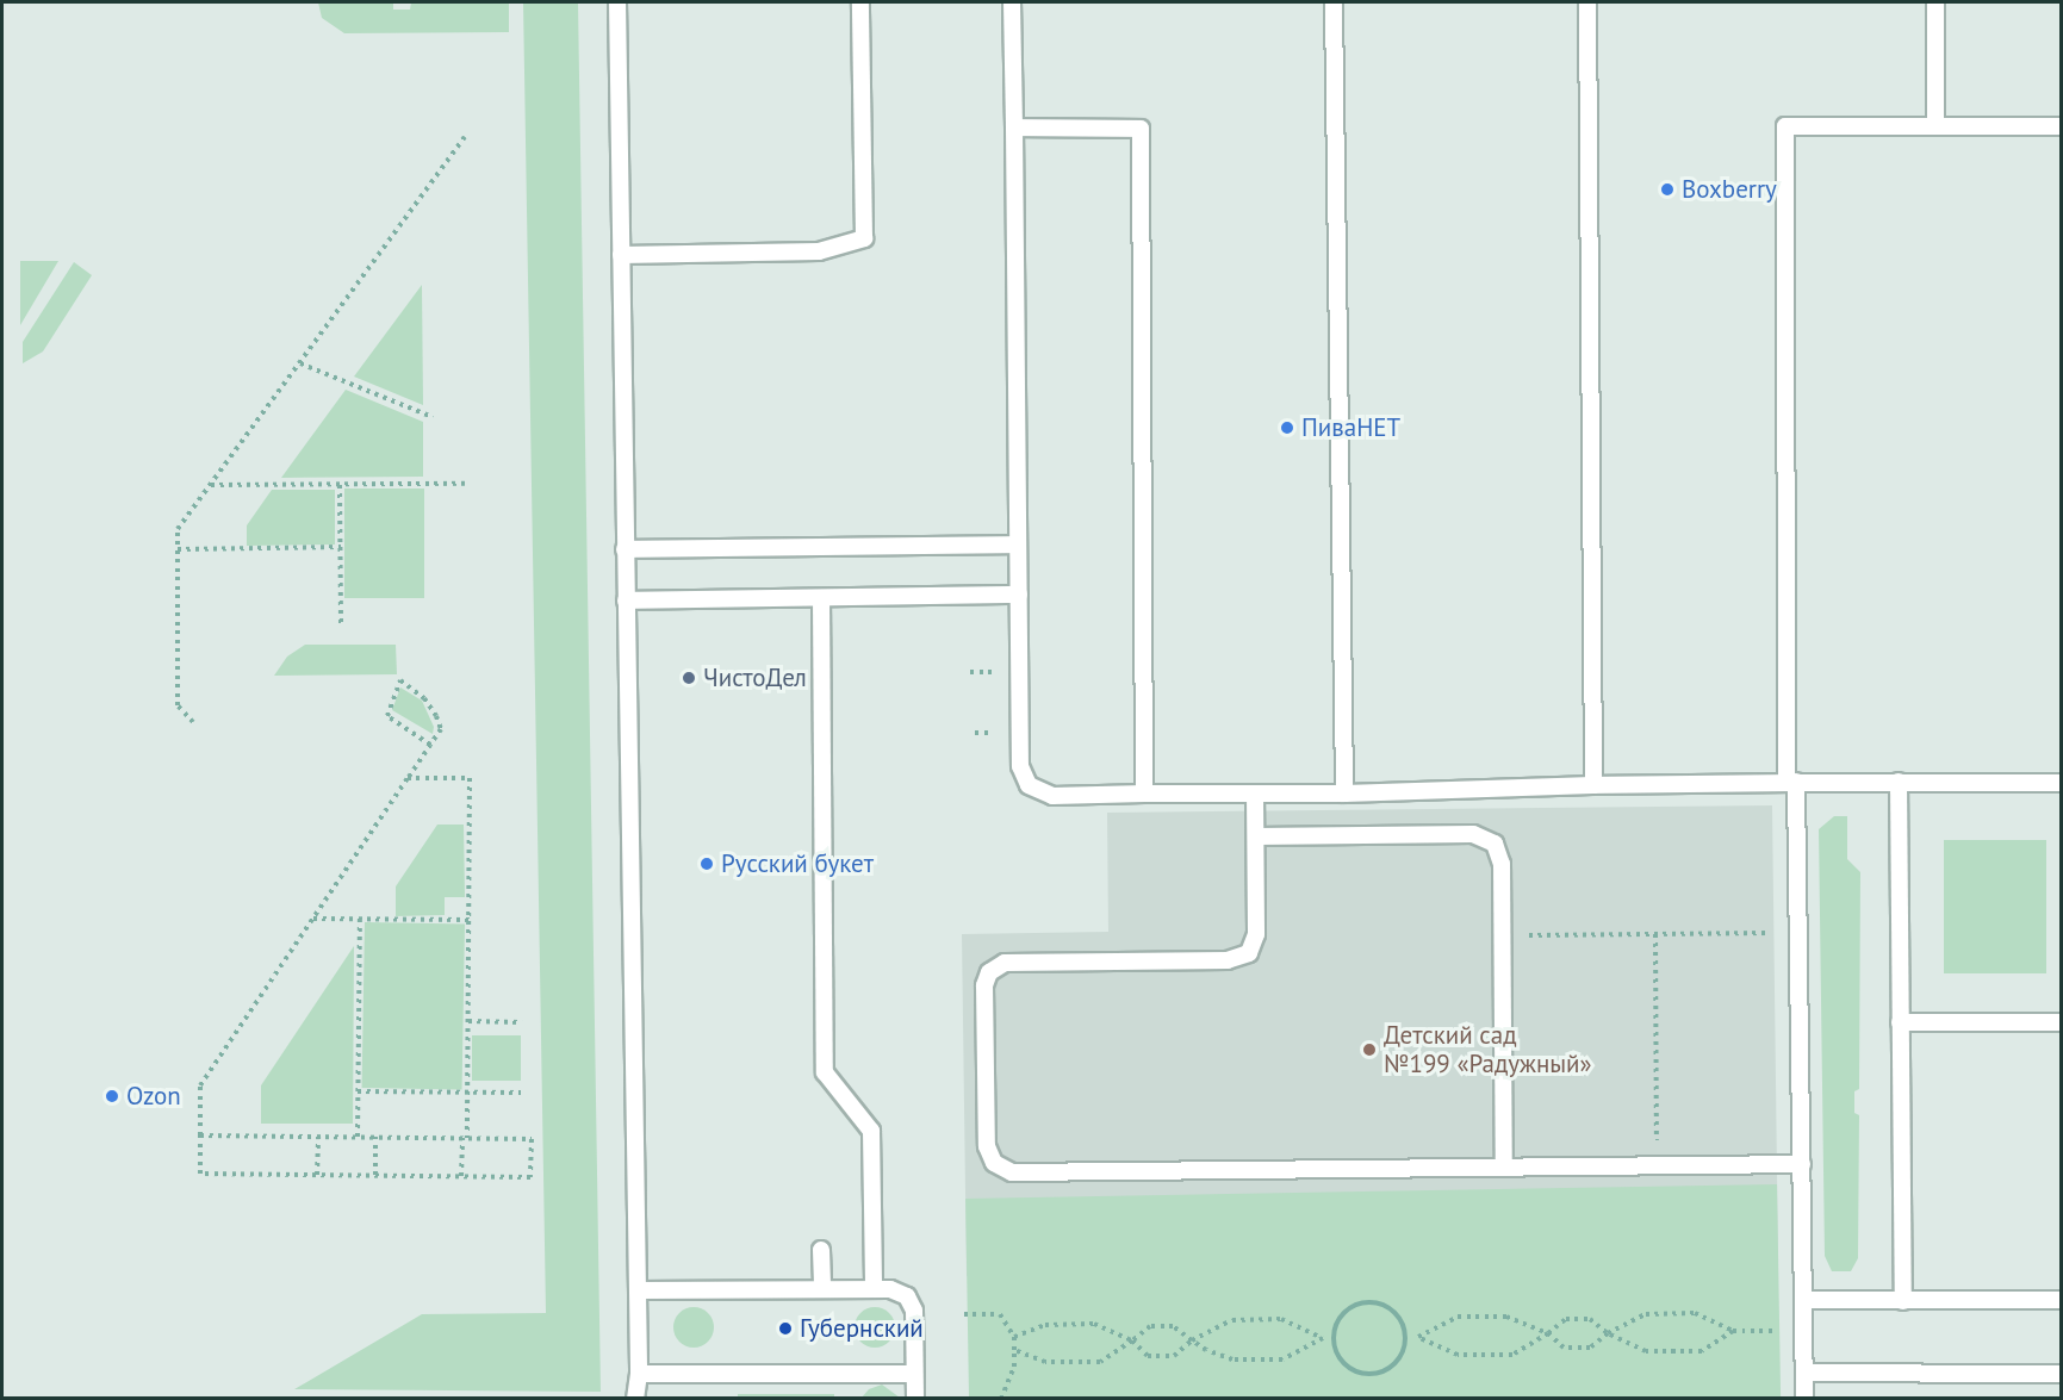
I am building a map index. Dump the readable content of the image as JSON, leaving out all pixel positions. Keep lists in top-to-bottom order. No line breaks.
{"places":["Boxberry","ПиваНЕТ","ЧистоДел","Русский букет","Детский сад №199 «Радужный»","Ozon","Губернский"]}
